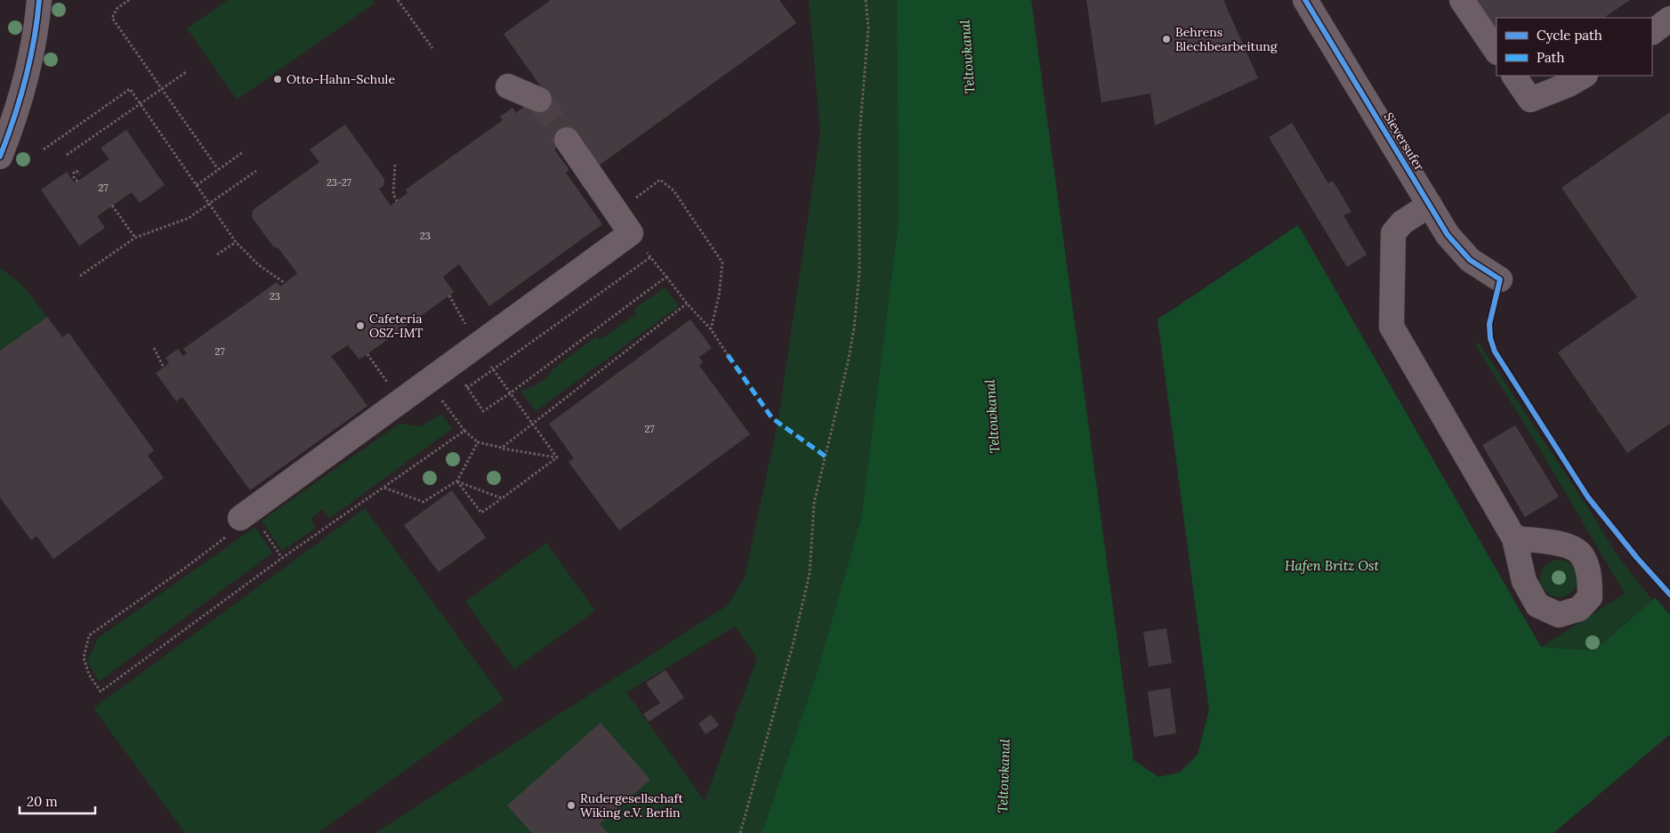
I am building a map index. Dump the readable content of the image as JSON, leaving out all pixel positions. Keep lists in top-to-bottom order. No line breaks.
{"streets":{"street":["Sieversufer"]},"water":["Teltowkanal","Hafen Britz Ost"],"places":["Behrens Blechbearbeitung","Otto-Hahn-Schule","Cafeteria OSZ-IMT","Rudergesellschaft Wiking e.V. Berlin"],"house_numbers":["23-27","27","23","23","27","27"],"legend":["Cycle path","Path"],"scale_bar":"20 m"}
